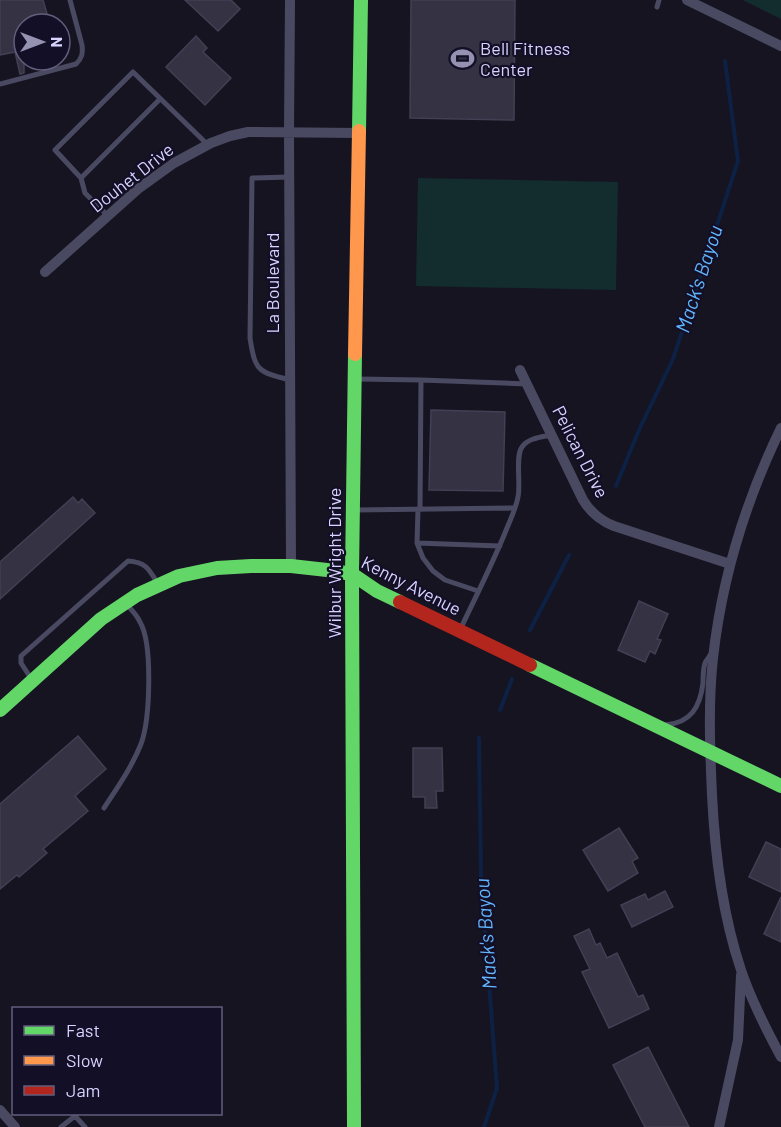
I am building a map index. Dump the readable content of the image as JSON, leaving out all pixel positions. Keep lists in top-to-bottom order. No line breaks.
{"streets":{"street":["Douhet Drive","La Boulevard","Pelican Drive","Wilbur Wright Drive","Kenny Avenue"]},"crossings":[["Douhet Drive","La Boulevard"],["Douhet Drive","Wilbur Wright Drive"],["La Boulevard","Kenny Avenue"],["Wilbur Wright Drive","Kenny Avenue"]],"water":["Mack's Bayou"],"places":{"sports":["Bell Fitness Center"]},"legend":["Fast","Slow","Jam"],"north":"right"}
